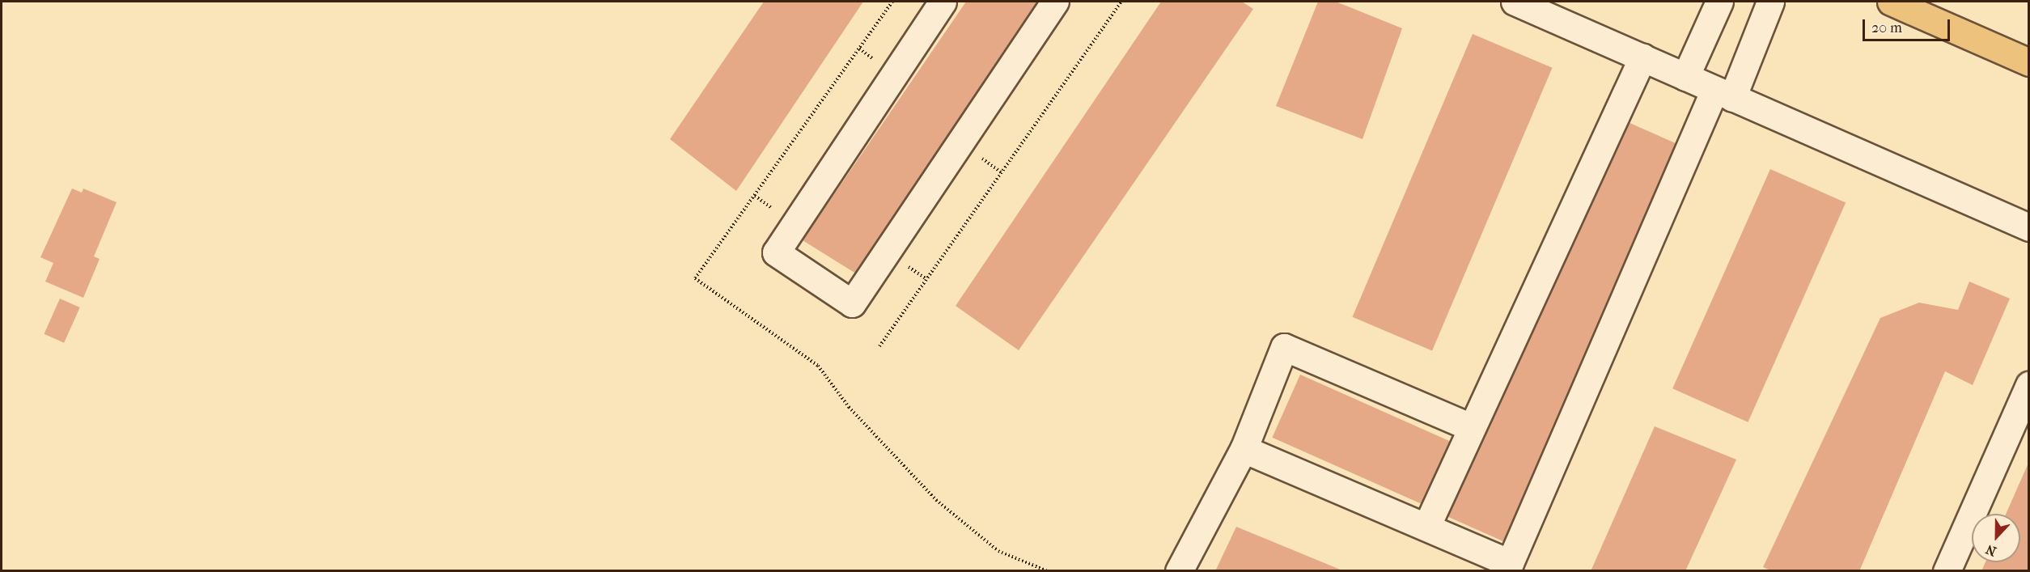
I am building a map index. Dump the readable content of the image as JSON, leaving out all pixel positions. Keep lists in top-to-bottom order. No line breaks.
{"scale_bar":"20 m","north":"bottom"}
